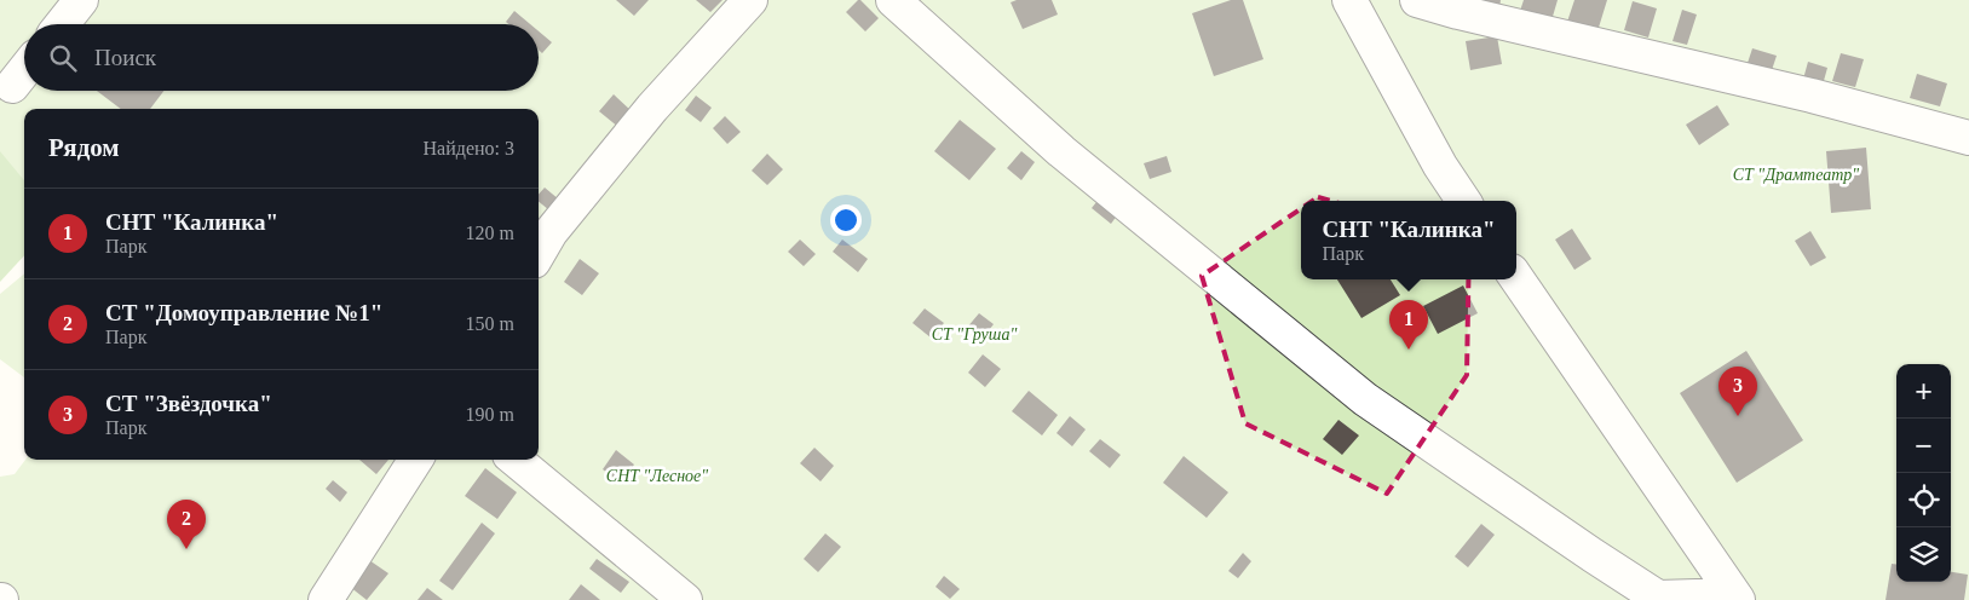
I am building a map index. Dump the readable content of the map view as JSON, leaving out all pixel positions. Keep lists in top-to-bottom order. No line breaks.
{"parks":["СТ \"Драмтеатр\"","СТ \"Груша\"","СНТ \"Лесное\""],"page":{"search":"Поиск","heading":["Рядом","Найдено: 3"],"list":[{"mark":"1","name":"СНТ \"Калинка\"","note":"Парк","value":"120 m"},{"mark":"2","name":"СТ \"Домоуправление №1\"","note":"Парк","value":"150 m"},{"mark":"3","name":"СТ \"Звёздочка\"","note":"Парк","value":"190 m"}],"popup":["СНТ \"Калинка\"","Парк"],"pins":["1","3","2"],"map_buttons":["+","−"]}}
